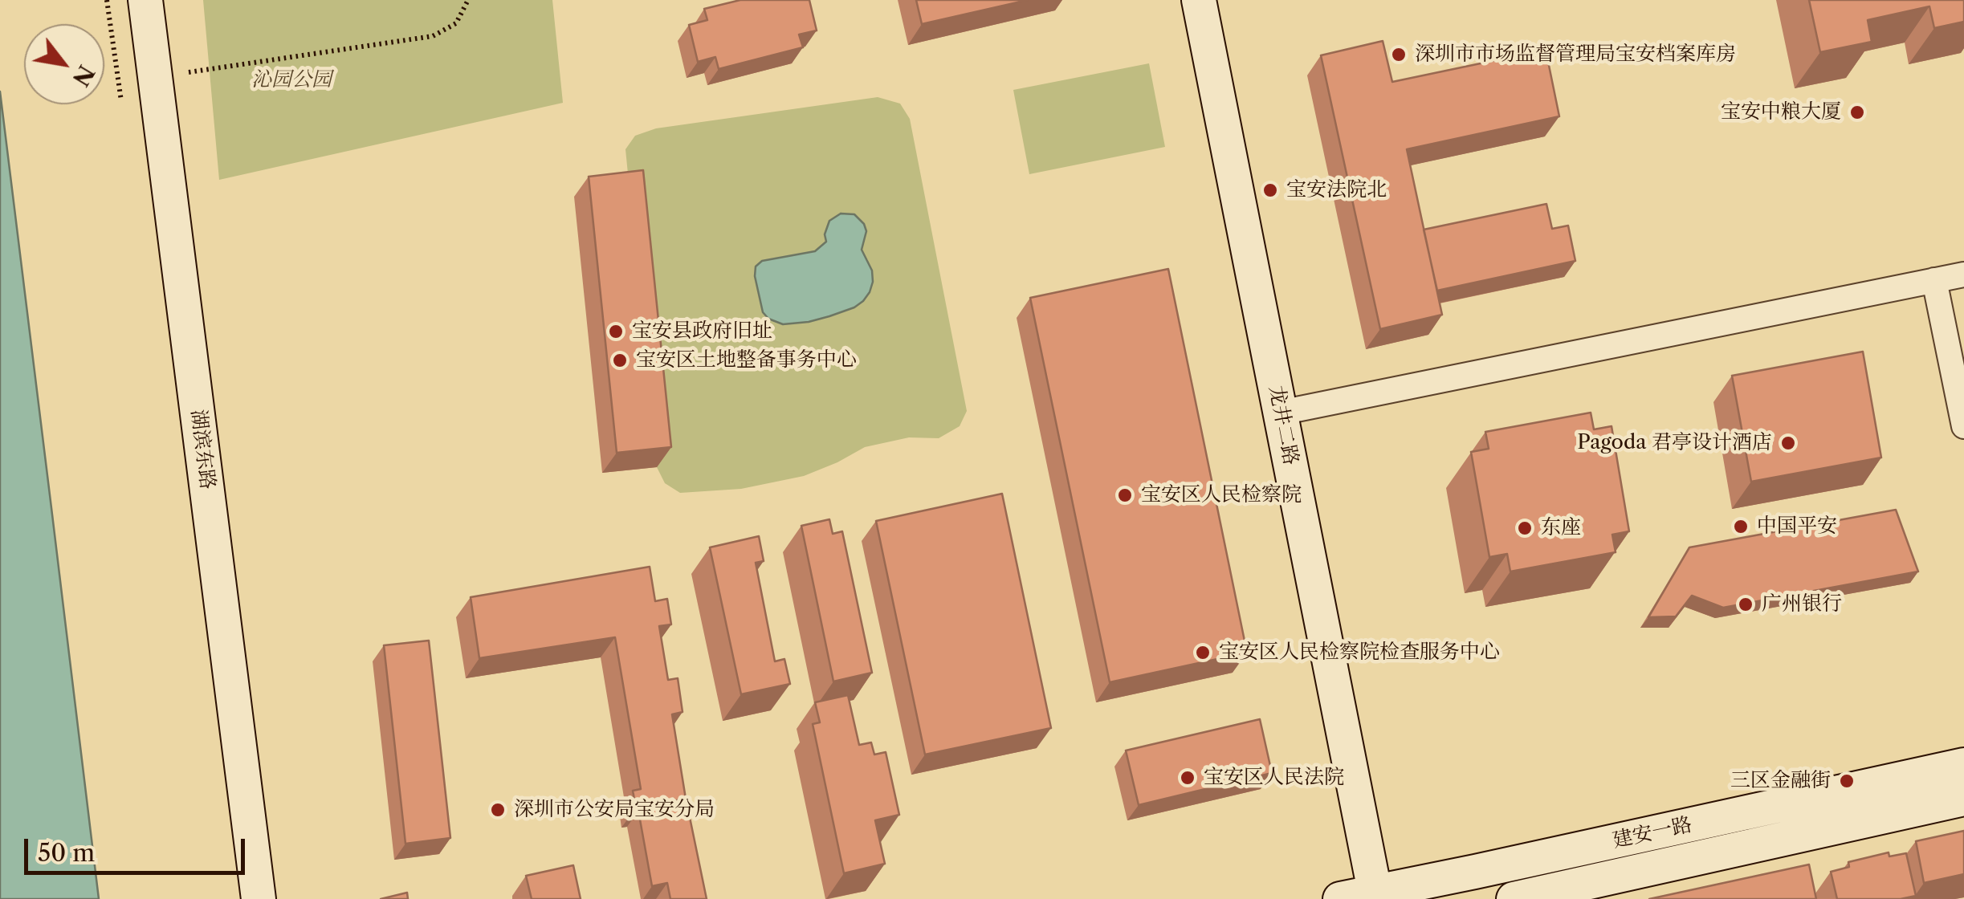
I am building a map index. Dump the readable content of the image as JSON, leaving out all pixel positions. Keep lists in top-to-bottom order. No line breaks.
{"streets":{"main road":["龙井二路","湖滨东路","建安一路"]},"crossings":[["龙井二路","建安一路"]],"parks":["沁园公园"],"places":["深圳市市场监督管理局宝安档案库房","宝安中粮大厦","宝安法院北","宝安县政府旧址","宝安区土地整备事务中心","Pagoda 君亭设计酒店","宝安区人民检察院","中国平安","东座","广州银行","宝安区人民检察院检查服务中心","宝安区人民法院","三区金融街","深圳市公安局宝安分局"],"scale_bar":"50 m","north":"bottom right"}
